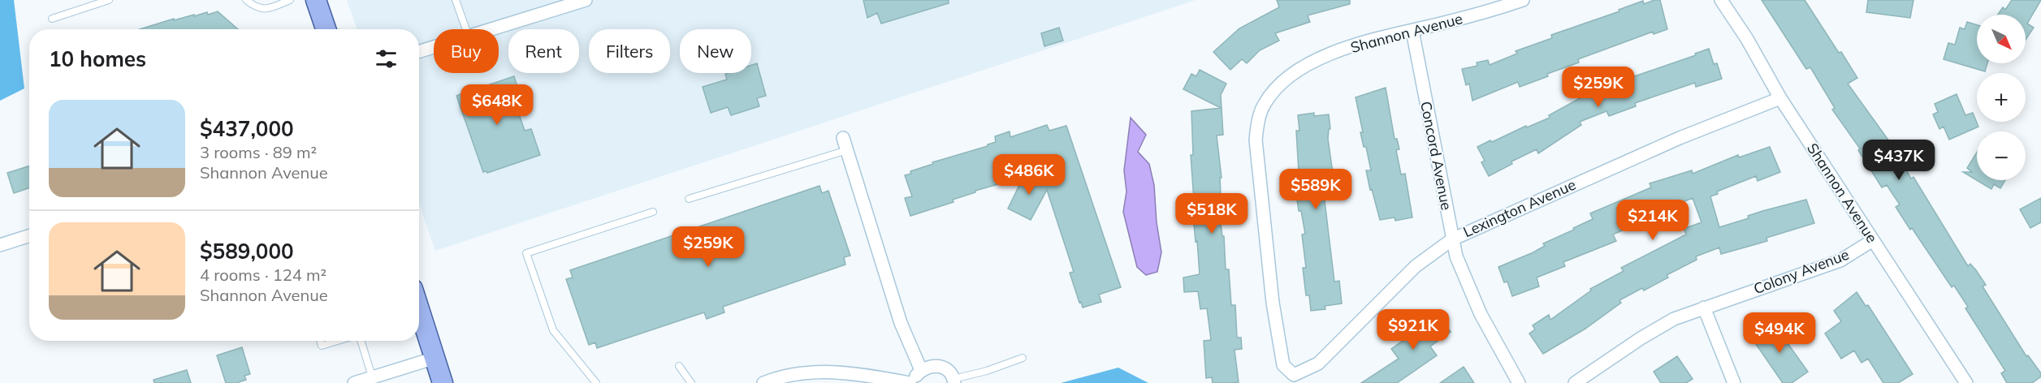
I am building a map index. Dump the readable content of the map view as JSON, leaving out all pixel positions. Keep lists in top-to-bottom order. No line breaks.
{"streets":{"street":["Shannon Avenue","Concord Avenue","Lexington Avenue","Colony Avenue"]},"crossings":[["Shannon Avenue","Concord Avenue"],["Shannon Avenue","Lexington Avenue"],["Shannon Avenue","Colony Avenue"],["Concord Avenue","Lexington Avenue"]],"north":"bottom right","page":{"map_buttons":["+","−"],"chip":["Buy","Rent","Filters","New"],"heading":"10 homes","price":["$259K","$648K","$437K","$486K","$589K","$518K","$214K","$259K","$921K","$494K"],"list":[{"name":"$437,000","note":"3 rooms · 89 m² · Shannon Avenue"},{"name":"$589,000","note":"4 rooms · 124 m² · Shannon Avenue"}]}}
